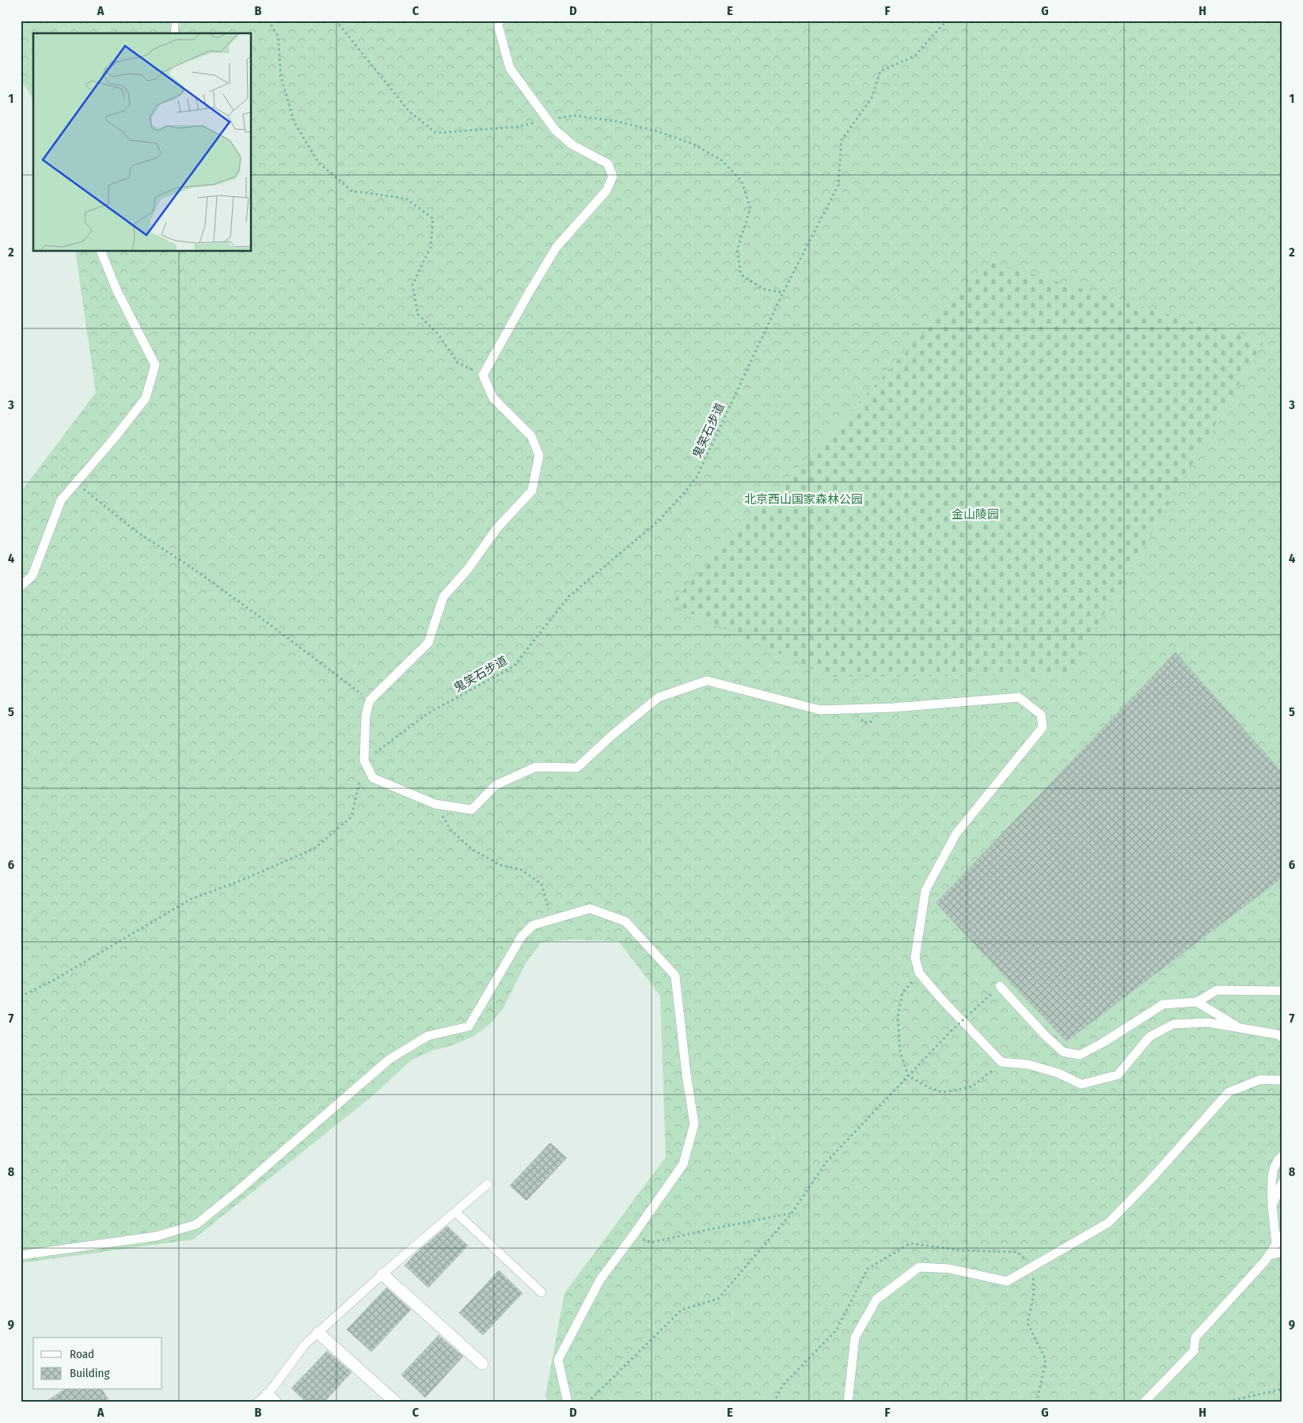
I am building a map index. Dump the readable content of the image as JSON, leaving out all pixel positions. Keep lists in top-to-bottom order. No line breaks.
{"streets":{"path":["鬼笑石步道"]},"parks":["北京西山国家森林公园","金山陵园"],"legend":["Road","Building"],"grid":{"columns":["A","B","C","D","E","F","G","H"],"rows":["1","2","3","4","5","6","7","8","9"]}}
